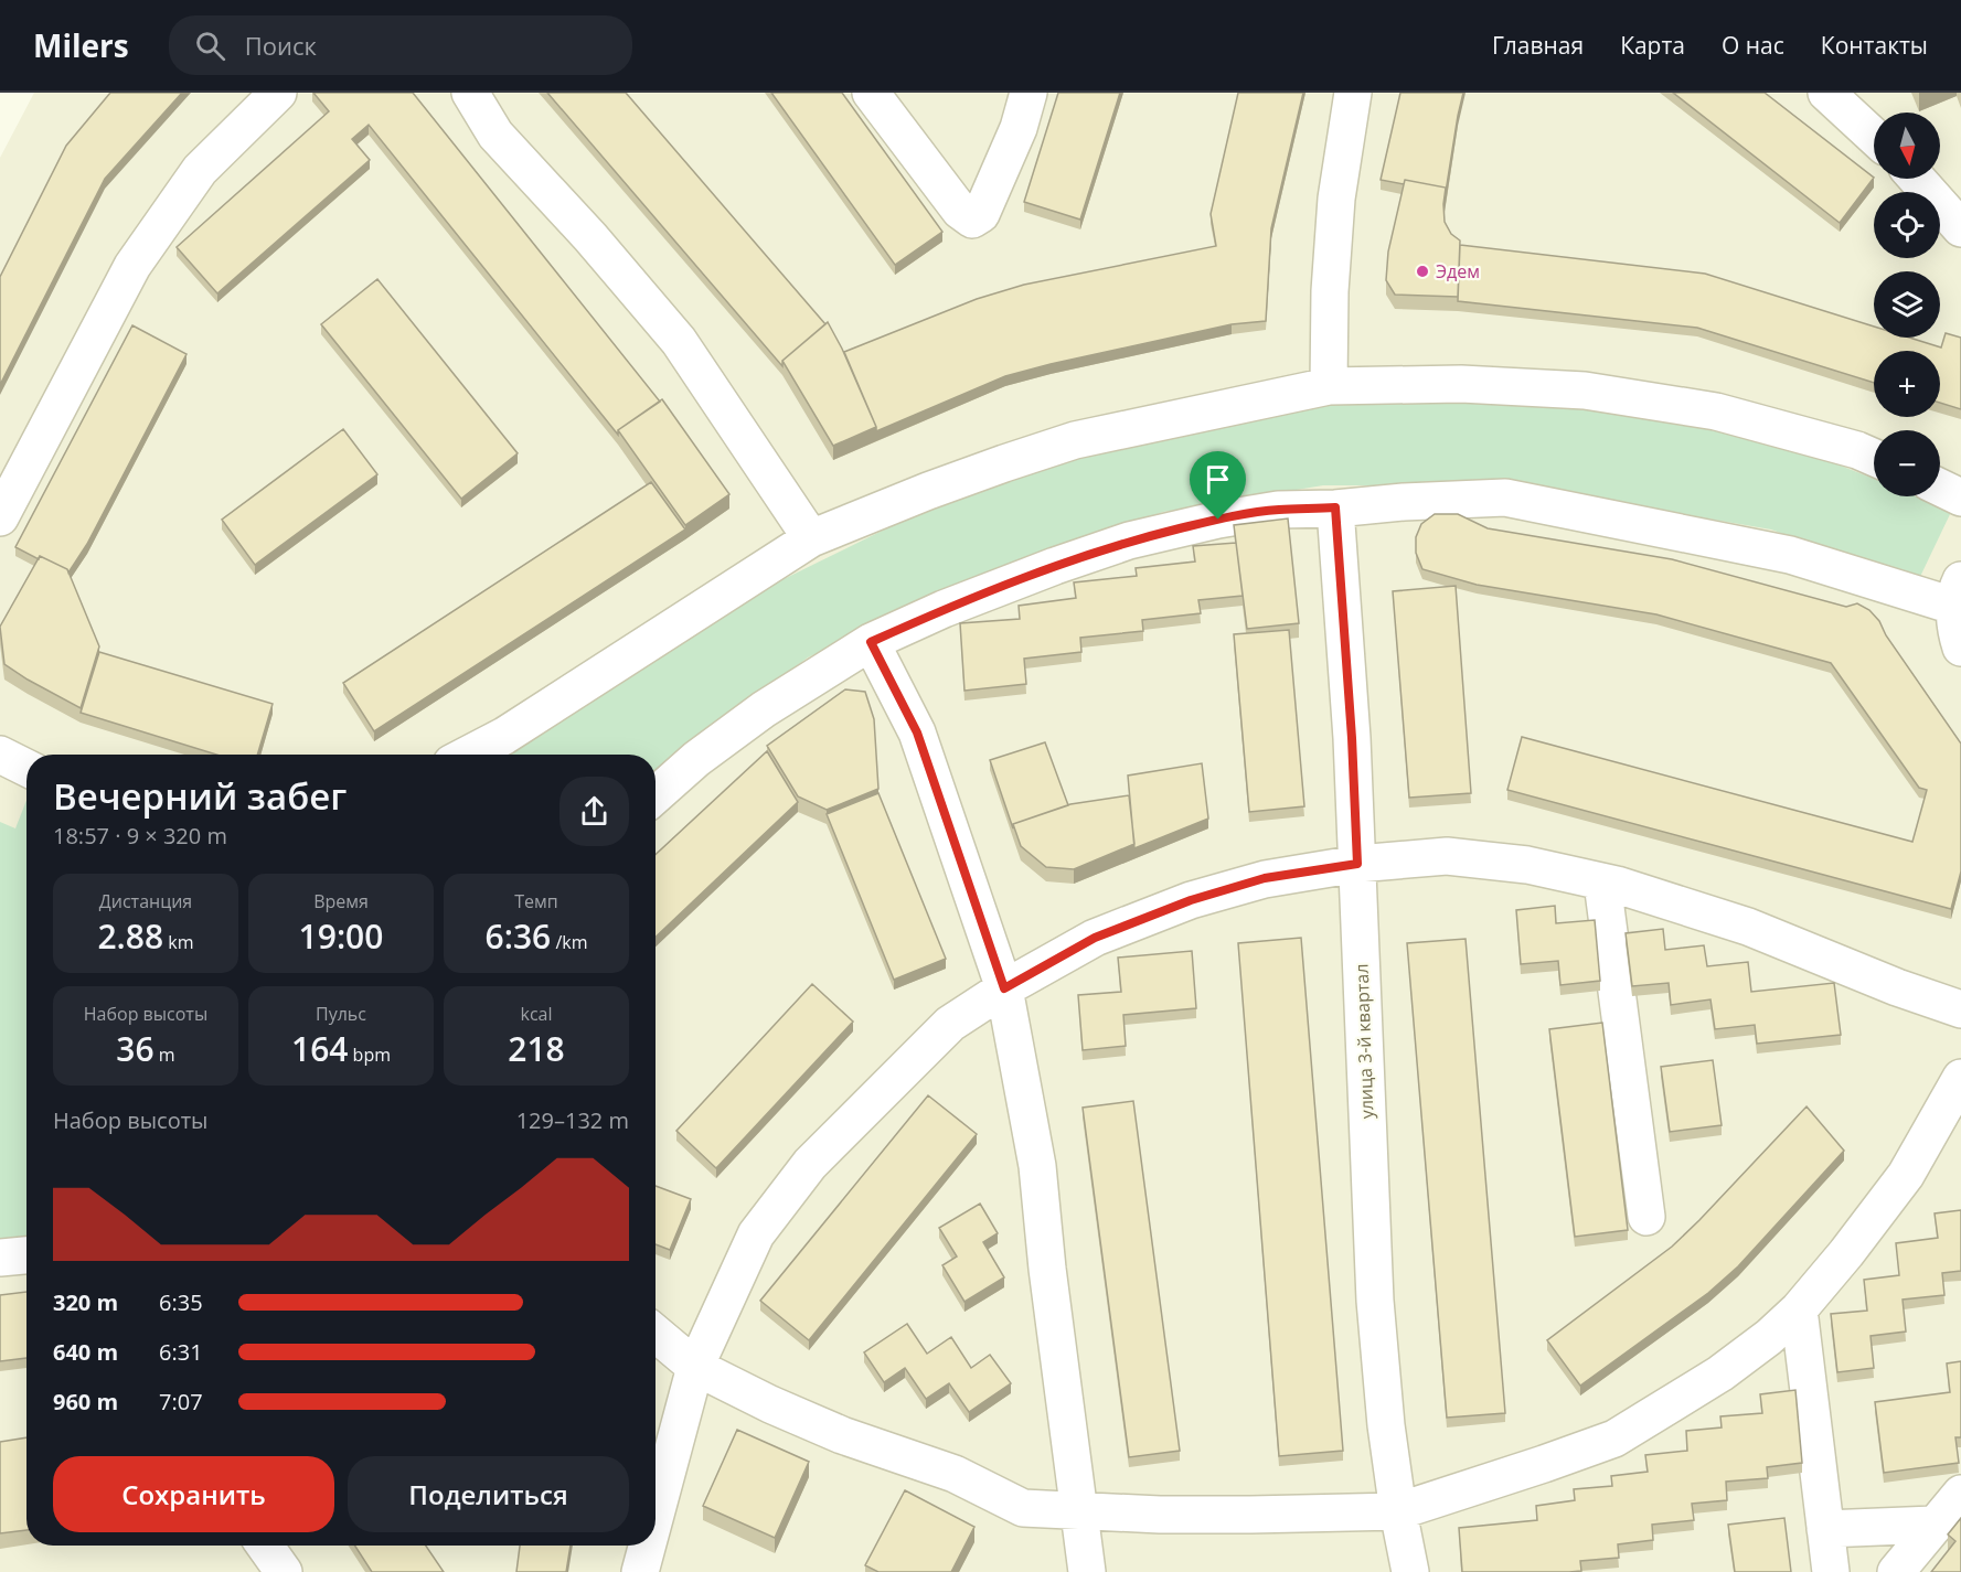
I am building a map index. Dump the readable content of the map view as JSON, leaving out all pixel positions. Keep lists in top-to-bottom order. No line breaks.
{"streets":{"street":["улица 3-й квартал"]},"places":["Эдем"],"north":"bottom","page":{"header":"Milers","search":"Поиск","nav":["Главная","Карта","О нас","Контакты"],"map_buttons":["+","−"],"heading":["Вечерний забег","18:57 · 9 × 320 m"],"stats":[["Дистанция","2.88 km"],["Время","19:00"],["Темп","6:36 /km"],["Набор высоты","36 m"],["Пульс","164 bpm"],["kcal","218"]],"chart":["Набор высоты","129–132 m"],"list":[{"name":"320 m","note":"6:35"},{"name":"640 m","note":"6:31"},{"name":"960 m","note":"7:07"}],"buttons":["Сохранить","Поделиться"]}}
